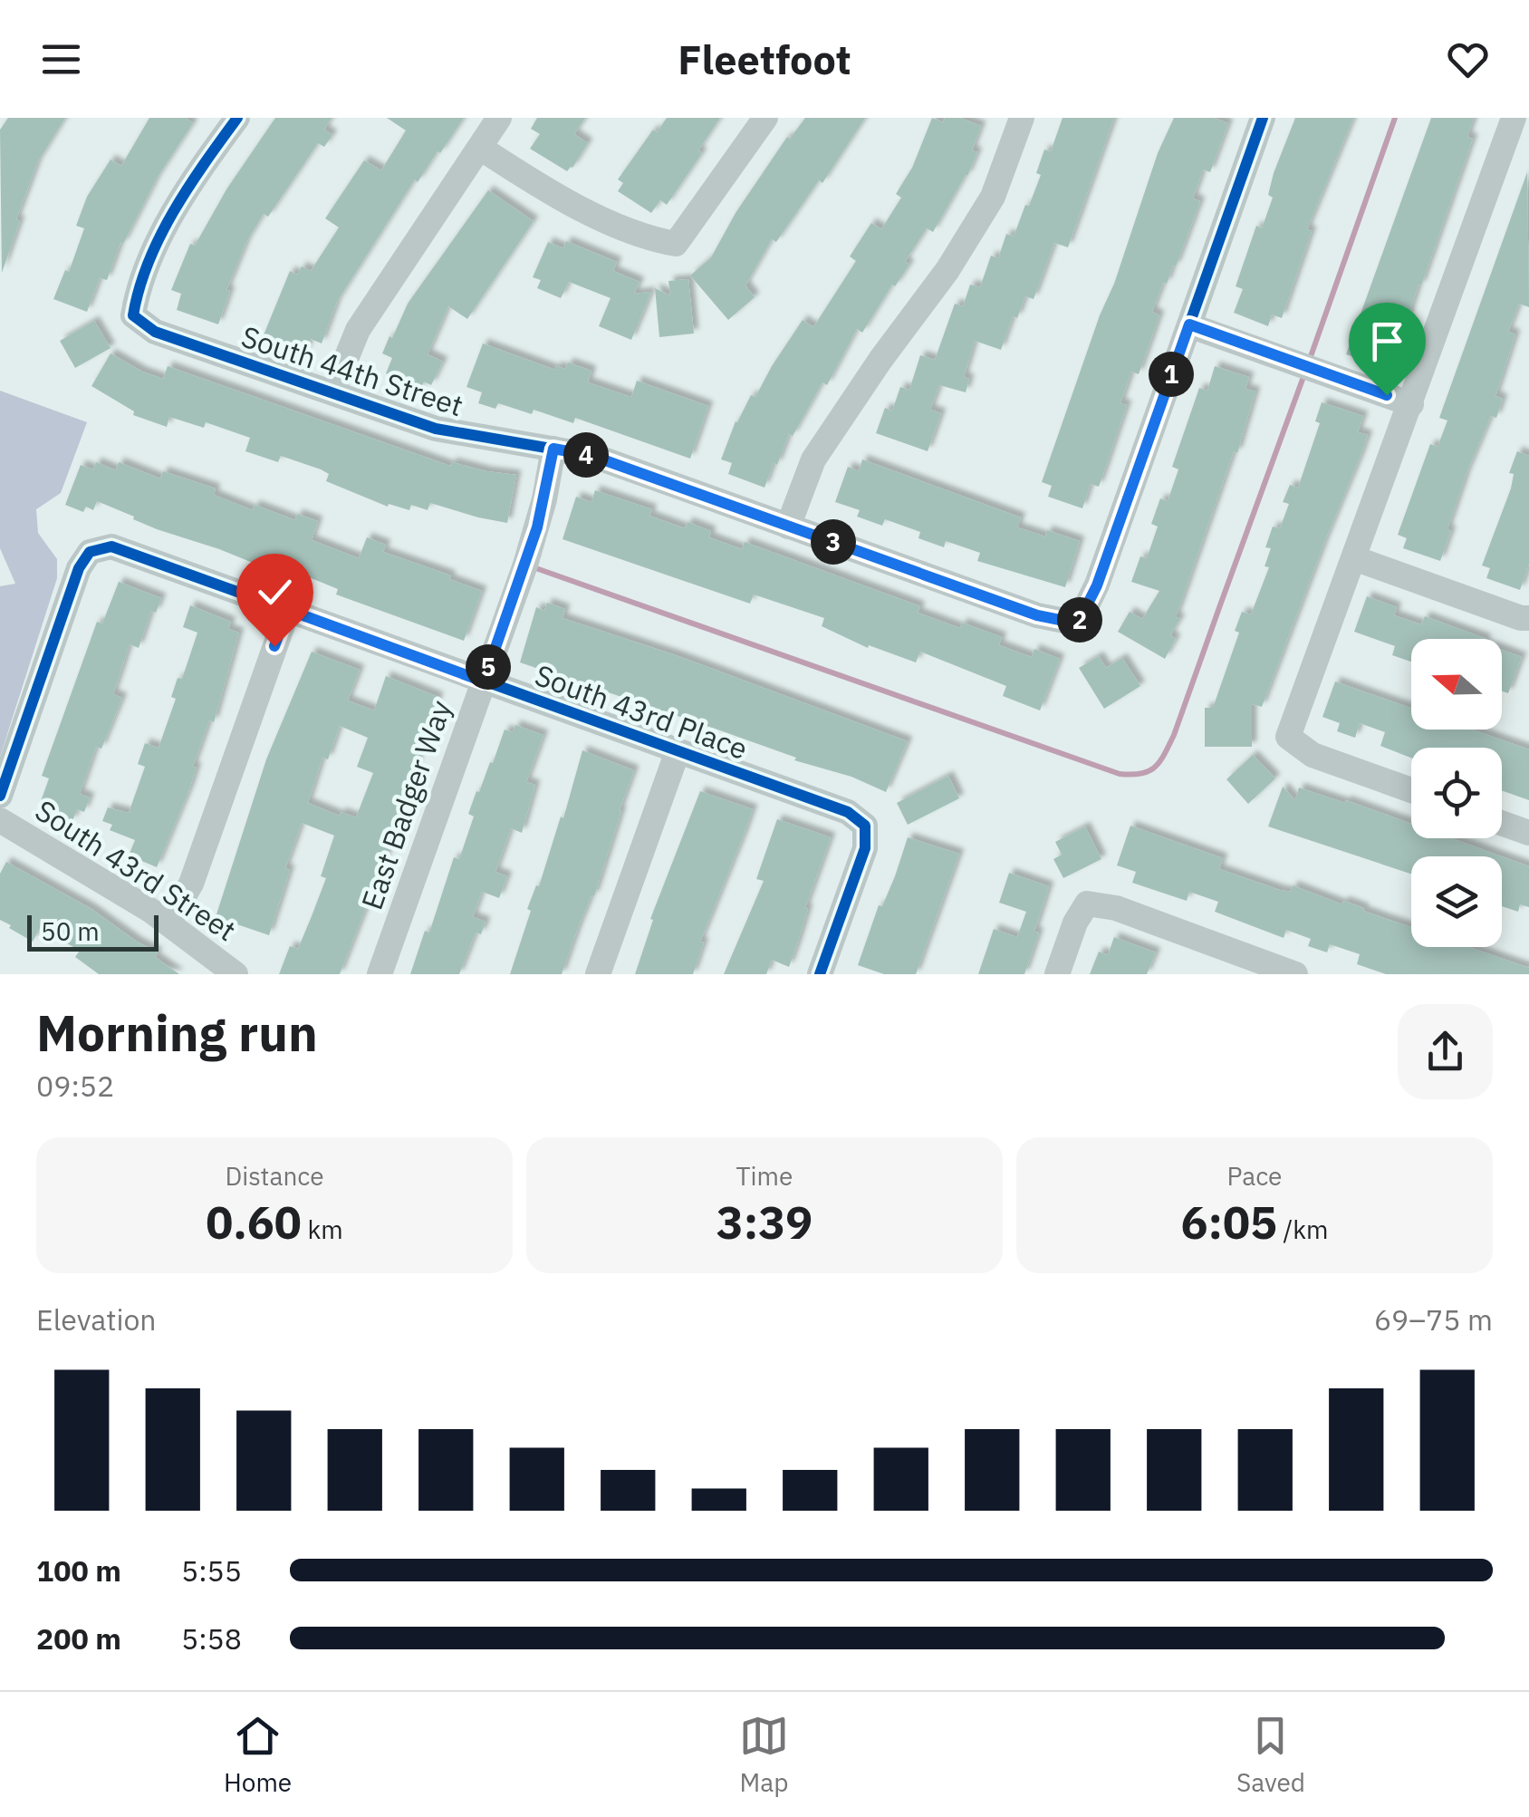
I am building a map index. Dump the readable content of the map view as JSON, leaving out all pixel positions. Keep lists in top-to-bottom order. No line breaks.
{"streets":{"street":["South 44th Street","South 43rd Place","East Badger Way","South 43rd Street"]},"crossings":[["South 44th Street","East Badger Way"],["South 43rd Place","East Badger Way"]],"scale_bar":"50 m","north":"left","page":{"header":"Fleetfoot","pins":["1","4","3","2","5"],"scale":"50 m","heading":["Morning run","09:52"],"stats":[["Distance","0.60 km"],["Time","3:39"],["Pace","6:05 /km"]],"chart":["Elevation","69–75 m"],"list":[{"name":"100 m","note":"5:55"},{"name":"200 m","note":"5:58"}],"tabs":["Home","Map","Saved"]}}
